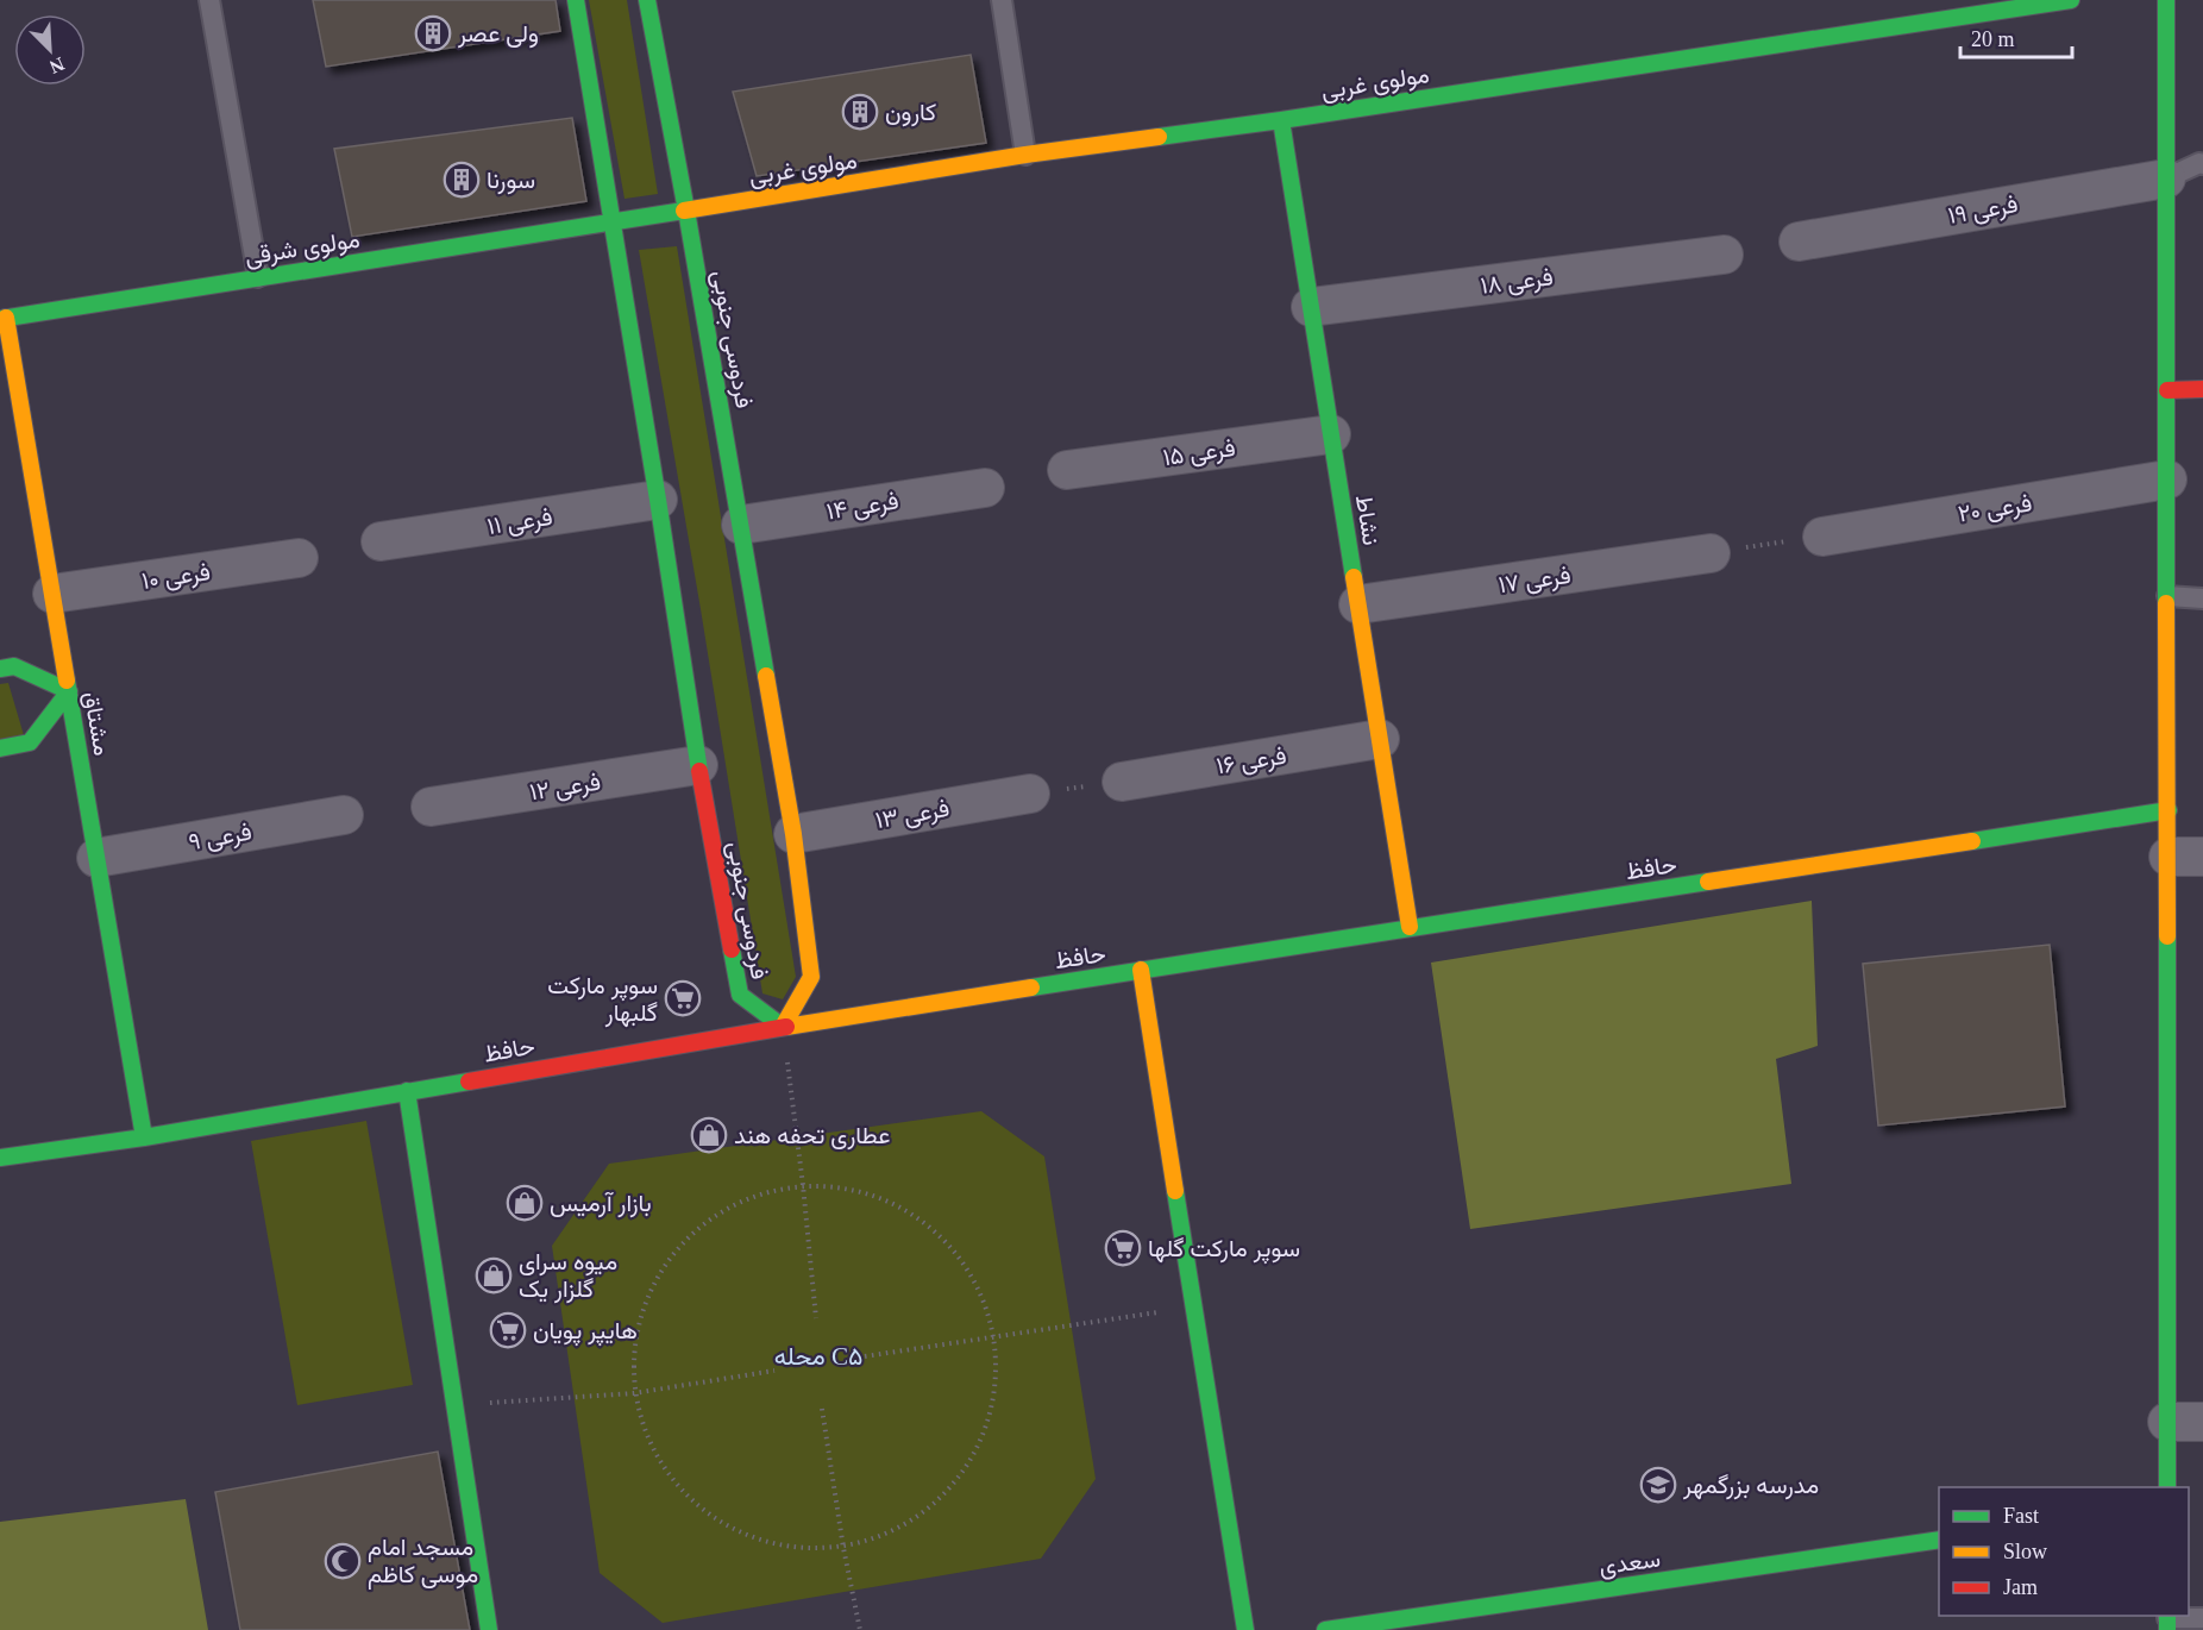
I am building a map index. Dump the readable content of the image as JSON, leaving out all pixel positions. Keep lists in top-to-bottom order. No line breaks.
{"streets":{"street":["مولوی غربی","فرعی ۱۹","مولوی شرقی","فرعی ۱۸","فردوسی جنوبی","فرعی ۱۵","فرعی ۱۴","فرعی ۲۰","نشاط","فرعی ۱۱","فرعی ۱۰","فرعی ۱۷","مشتاق","فرعی ۱۶","فرعی ۱۲","فرعی ۱۳","فرعی ۹","حافظ","سعدی"]},"crossings":[["مولوی غربی","مولوی شرقی"],["مولوی غربی","فردوسی جنوبی"],["مولوی غربی","نشاط"],["مولوی شرقی","فردوسی جنوبی"],["مولوی شرقی","مشتاق"],["فرعی ۱۸","نشاط"],["فردوسی جنوبی","فرعی ۱۴"],["فردوسی جنوبی","فرعی ۱۱"],["فردوسی جنوبی","فرعی ۱۲"],["فردوسی جنوبی","فرعی ۱۳"],["فردوسی جنوبی","حافظ"],["فرعی ۱۵","نشاط"],["نشاط","فرعی ۱۷"],["نشاط","فرعی ۱۶"],["نشاط","حافظ"],["فرعی ۱۰","مشتاق"],["مشتاق","فرعی ۹"],["مشتاق","حافظ"]],"districts":["محله C۵"],"places":{"building":["ولی عصر","کارون","سورنا"],"supermarket":["سوپر مارکت گلبهار","سوپر مارکت گلها","هایپر پویان"],"shop":["عطاری تحفه هند","بازار آرمیس","میوه سرای گلزار یک"],"school or university":["مدرسه بزرگمهر"],"mosque":["مسجد امام موسی کاظم"]},"legend":["Fast","Slow","Jam"],"scale_bar":"20 m","north":"bottom right"}
